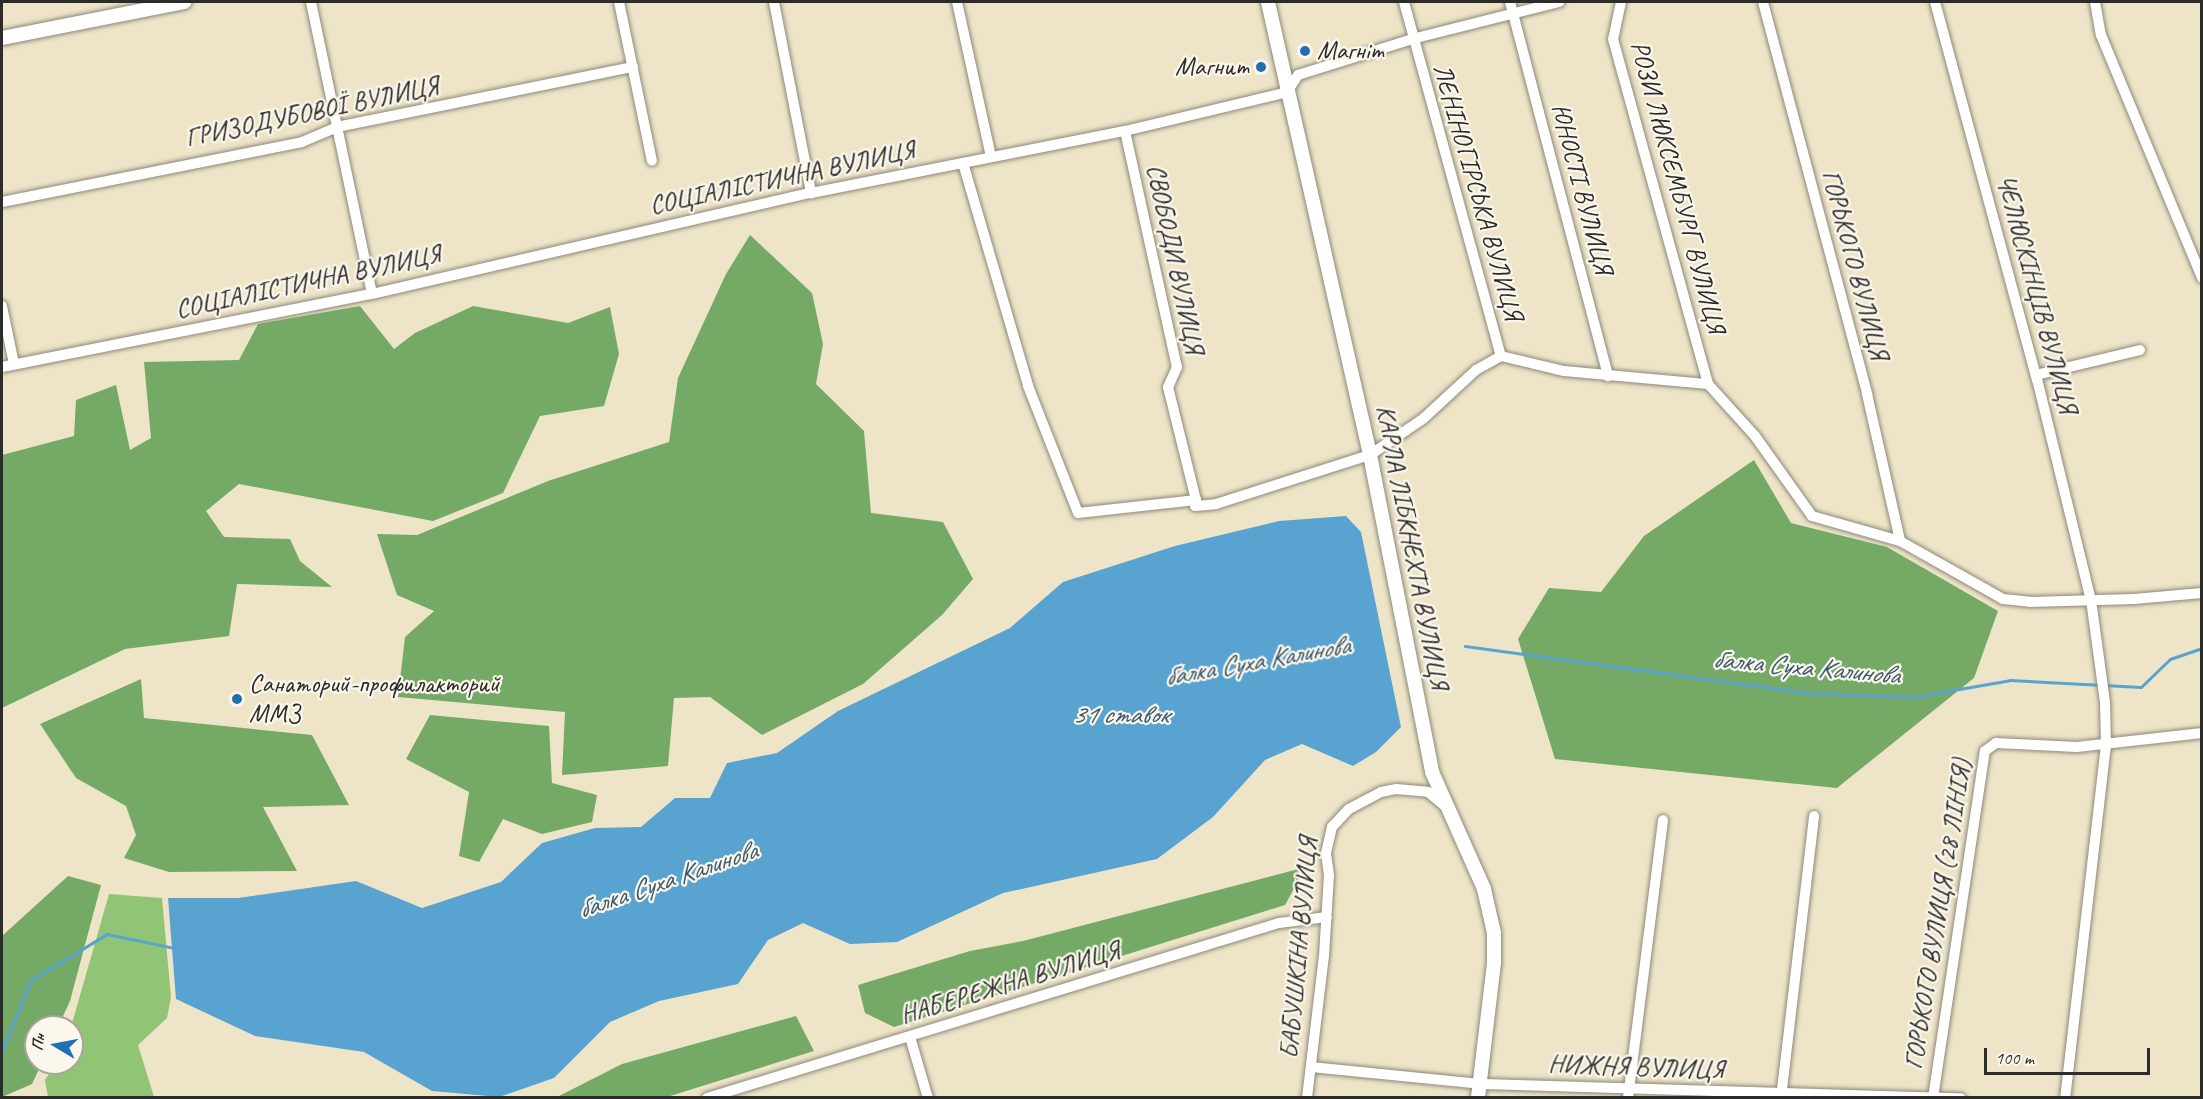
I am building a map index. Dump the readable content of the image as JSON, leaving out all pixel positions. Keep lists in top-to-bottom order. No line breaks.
{"streets":{"street":["ГРИЗОДУБОВОЇ ВУЛИЦЯ","СОЦІАЛІСТИЧНА ВУЛИЦЯ","РОЗИ ЛЮКСЕМБУРГ ВУЛИЦЯ","ЮНОСТІ ВУЛИЦЯ","ЛЕНІНОГІРСЬКА ВУЛИЦЯ","СВОБОДИ ВУЛИЦЯ","ГОРЬКОГО ВУЛИЦЯ","ЧЕЛЮСКІНЦІВ ВУЛИЦЯ","КАРЛА ЛІБКНЕХТА ВУЛИЦЯ","ГОРЬКОГО ВУЛИЦЯ (28 ЛIНIЯ)","БАБУШКІНА ВУЛИЦЯ","НАБЕРЕЖНА ВУЛИЦЯ","НИЖНЯ ВУЛИЦЯ"]},"crossings":[["СОЦІАЛІСТИЧНА ВУЛИЦЯ","СВОБОДИ ВУЛИЦЯ"],["СОЦІАЛІСТИЧНА ВУЛИЦЯ","КАРЛА ЛІБКНЕХТА ВУЛИЦЯ"],["ЧЕЛЮСКІНЦІВ ВУЛИЦЯ","ГОРЬКОГО ВУЛИЦЯ (28 ЛIНIЯ)"],["КАРЛА ЛІБКНЕХТА ВУЛИЦЯ","БАБУШКІНА ВУЛИЦЯ"],["КАРЛА ЛІБКНЕХТА ВУЛИЦЯ","НИЖНЯ ВУЛИЦЯ"],["ГОРЬКОГО ВУЛИЦЯ (28 ЛIНIЯ)","НИЖНЯ ВУЛИЦЯ"],["БАБУШКІНА ВУЛИЦЯ","НАБЕРЕЖНА ВУЛИЦЯ"],["БАБУШКІНА ВУЛИЦЯ","НИЖНЯ ВУЛИЦЯ"]],"water":["балка Суха Калинова","31 ставок"],"places":["Магніт","Магнит","Санаторий-профилакторий ММЗ"],"scale_bar":"100 m","north":"left"}
